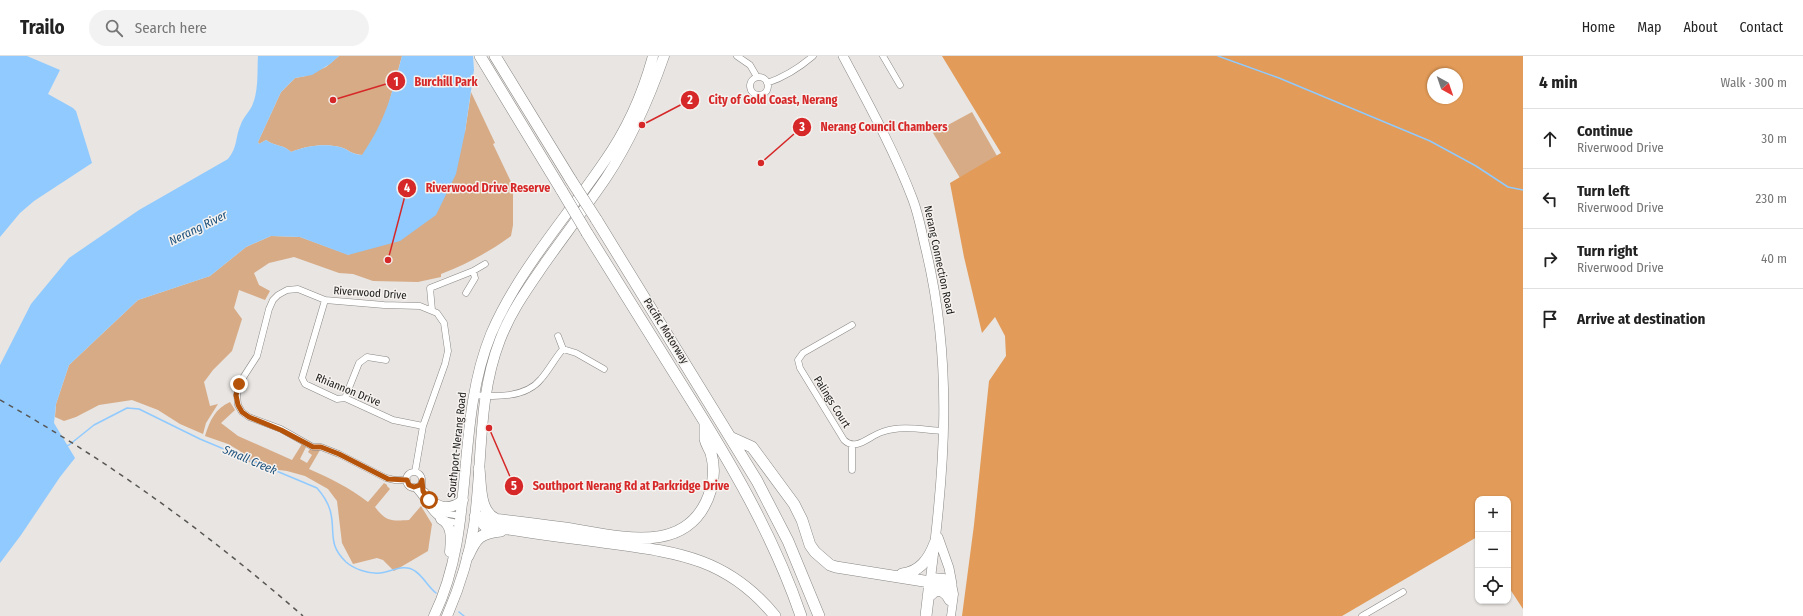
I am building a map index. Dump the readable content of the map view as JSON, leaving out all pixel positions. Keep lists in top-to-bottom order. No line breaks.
{"streets":{"highway":["Pacific Motorway"],"main road":["Nerang Connection Road","Southport-Nerang Road"],"street":["Riverwood Drive","Rhiannon Drive","Palings Court"]},"crossings":[["Riverwood Drive","Rhiannon Drive"]],"water":["Nerang River","Small Creek"],"places":["Burchill Park","City of Gold Coast, Nerang","Nerang Council Chambers","Riverwood Drive Reserve","Southport Nerang Rd at Parkridge Drive"],"north":"bottom right","page":{"header":"Trailo","search":"Search here","nav":["Home","Map","About","Contact"],"heading":["4 min","Walk · 300 m"],"list":[["Continue","Riverwood Drive","30 m"],["Turn left","Riverwood Drive","230 m"],["Turn right","Riverwood Drive","40 m"],"Arrive at destination"],"map_buttons":["+","−"]}}
